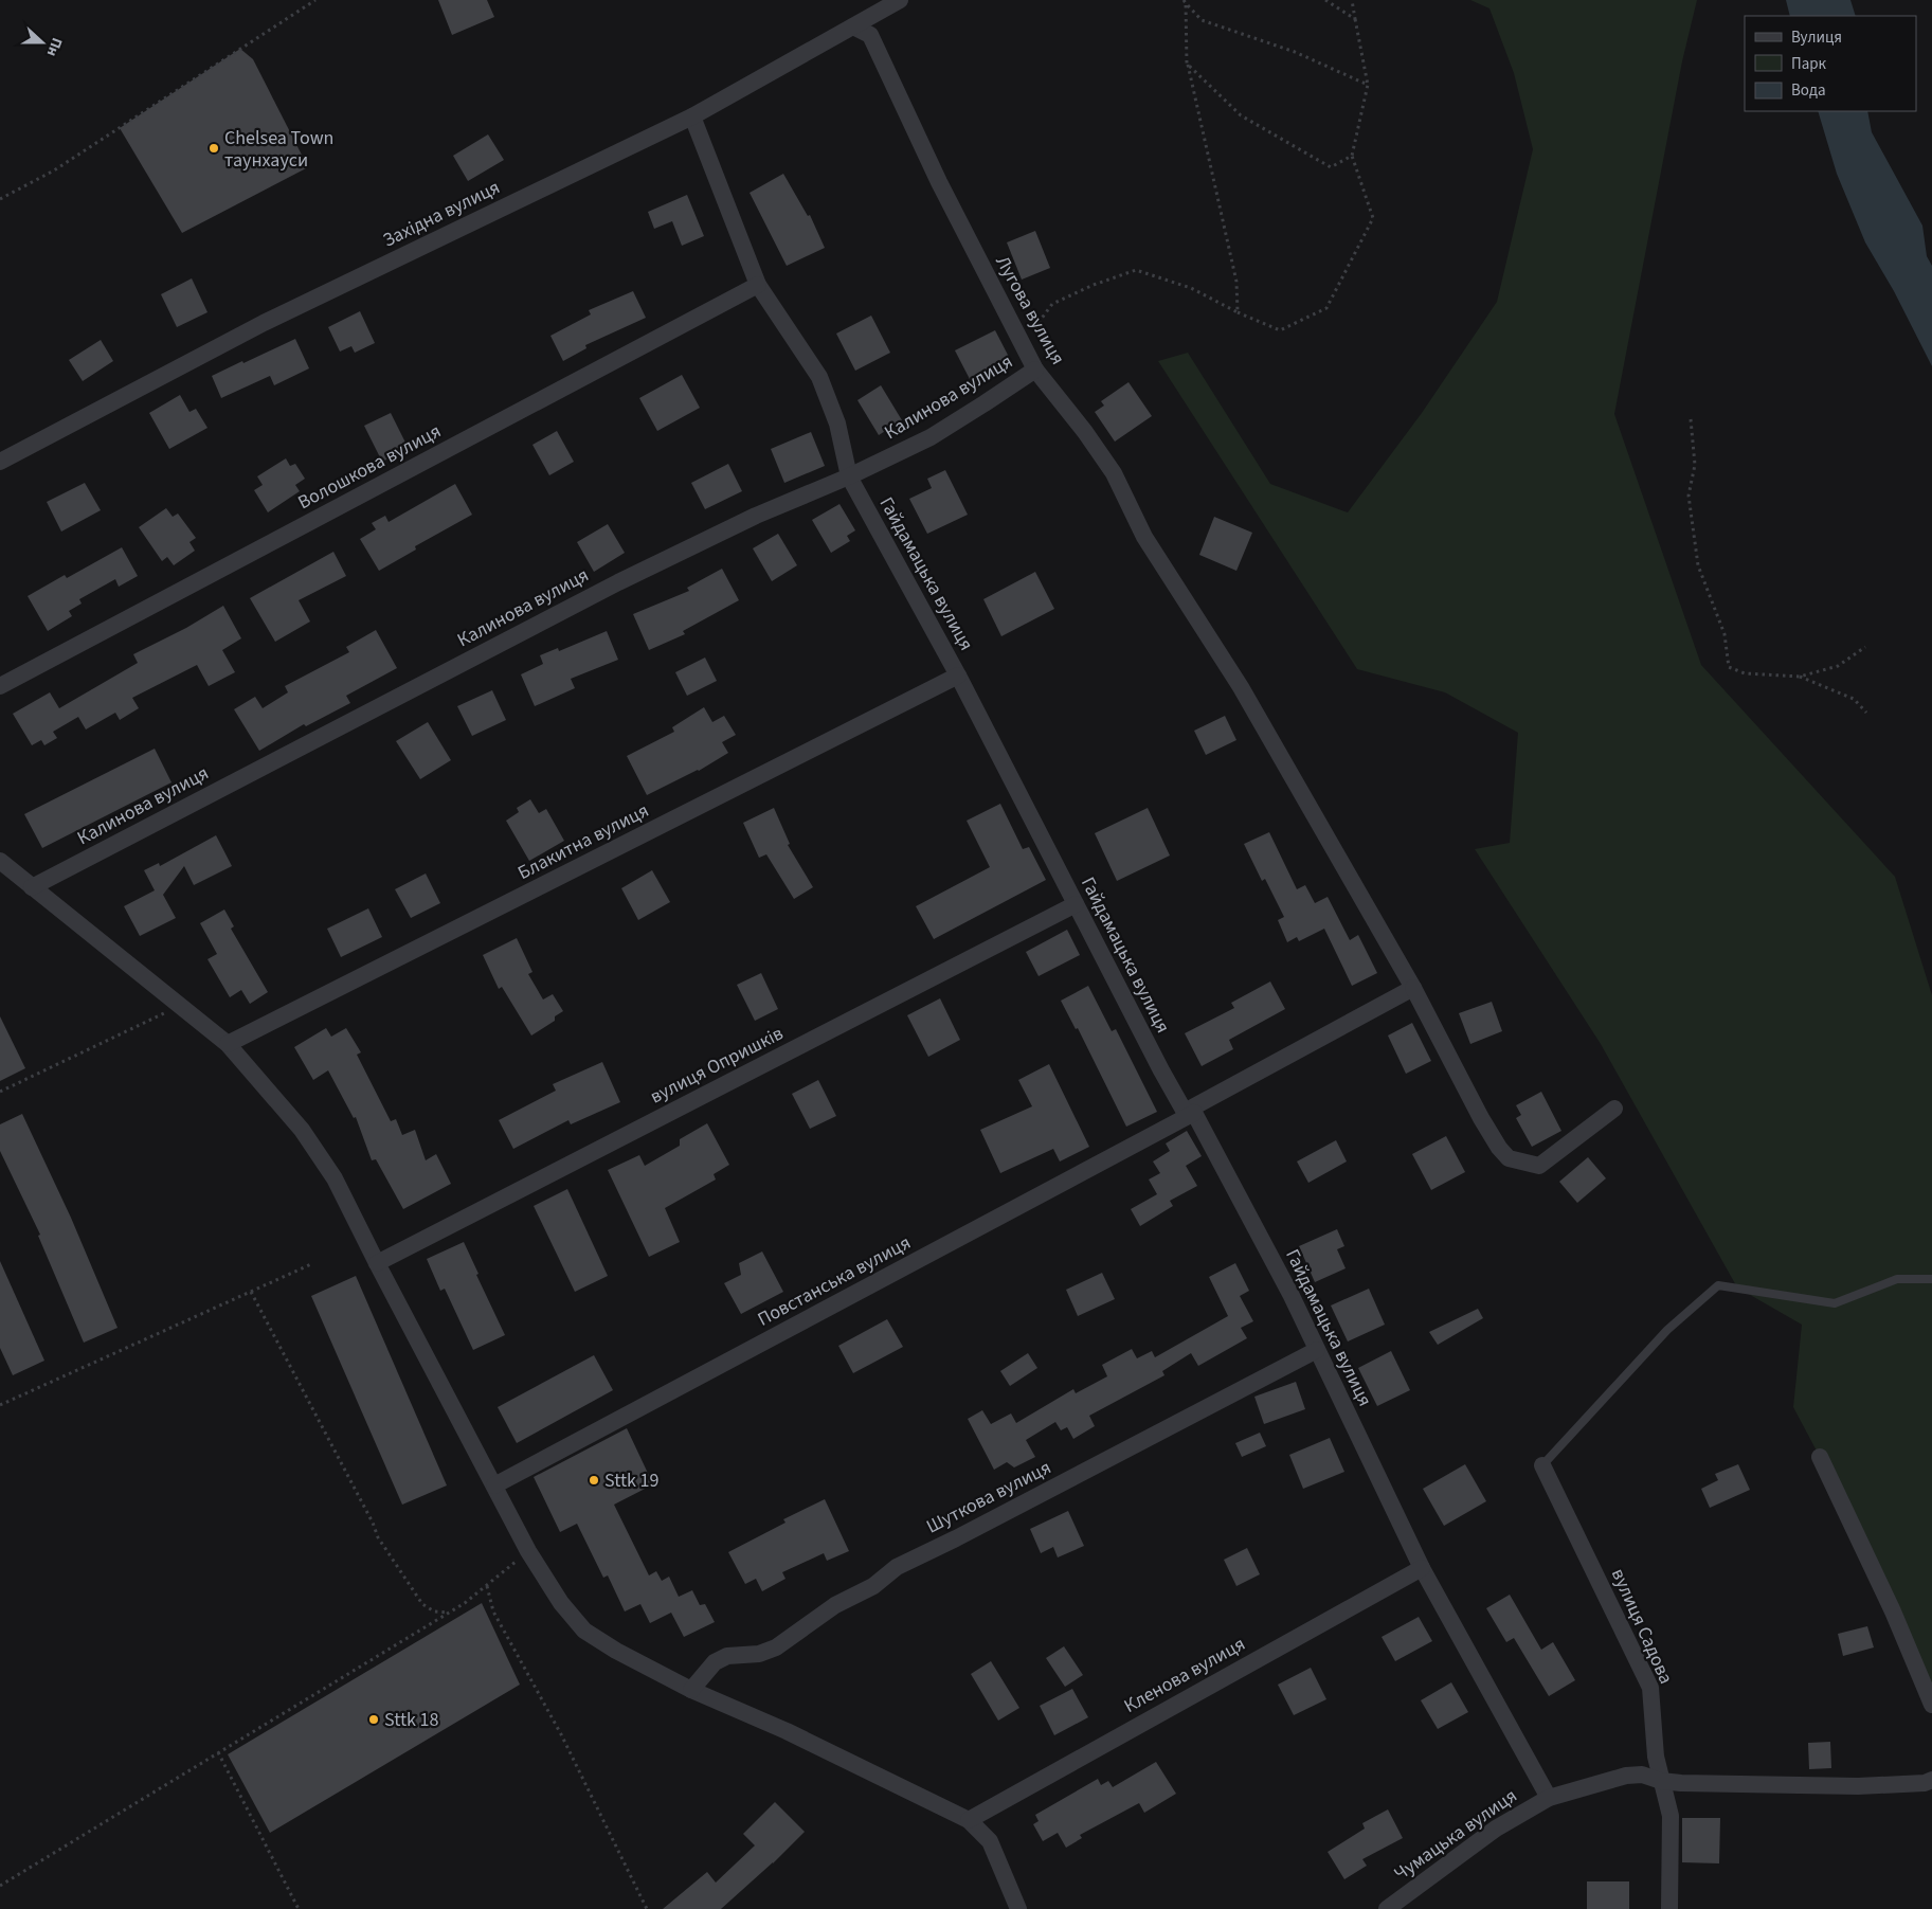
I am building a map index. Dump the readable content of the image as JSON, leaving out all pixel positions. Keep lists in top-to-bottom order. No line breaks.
{"streets":{"street":["Західна вулиця","Лугова вулиця","Калинова вулиця","Волошкова вулиця","Гайдамацька вулиця","Блакитна вулиця","вулиця Опришків","Повстанська вулиця","Шуткова вулиця","вулиця Садова","Кленова вулиця","Чумацька вулиця"]},"crossings":[["Західна вулиця","Лугова вулиця"],["Західна вулиця","Гайдамацька вулиця"],["Лугова вулиця","Калинова вулиця"],["Лугова вулиця","Повстанська вулиця"],["Калинова вулиця","Гайдамацька вулиця"],["Волошкова вулиця","Гайдамацька вулиця"],["Гайдамацька вулиця","Блакитна вулиця"],["Гайдамацька вулиця","вулиця Опришків"],["Гайдамацька вулиця","Повстанська вулиця"],["Гайдамацька вулиця","Шуткова вулиця"],["Гайдамацька вулиця","Кленова вулиця"],["Гайдамацька вулиця","Чумацька вулиця"],["вулиця Садова","Чумацька вулиця"]],"places":["Chelsea Town таунхауси","Sttk 19","Sttk 18"],"legend":["Вулиця","Парк","Вода"],"north":"right"}
